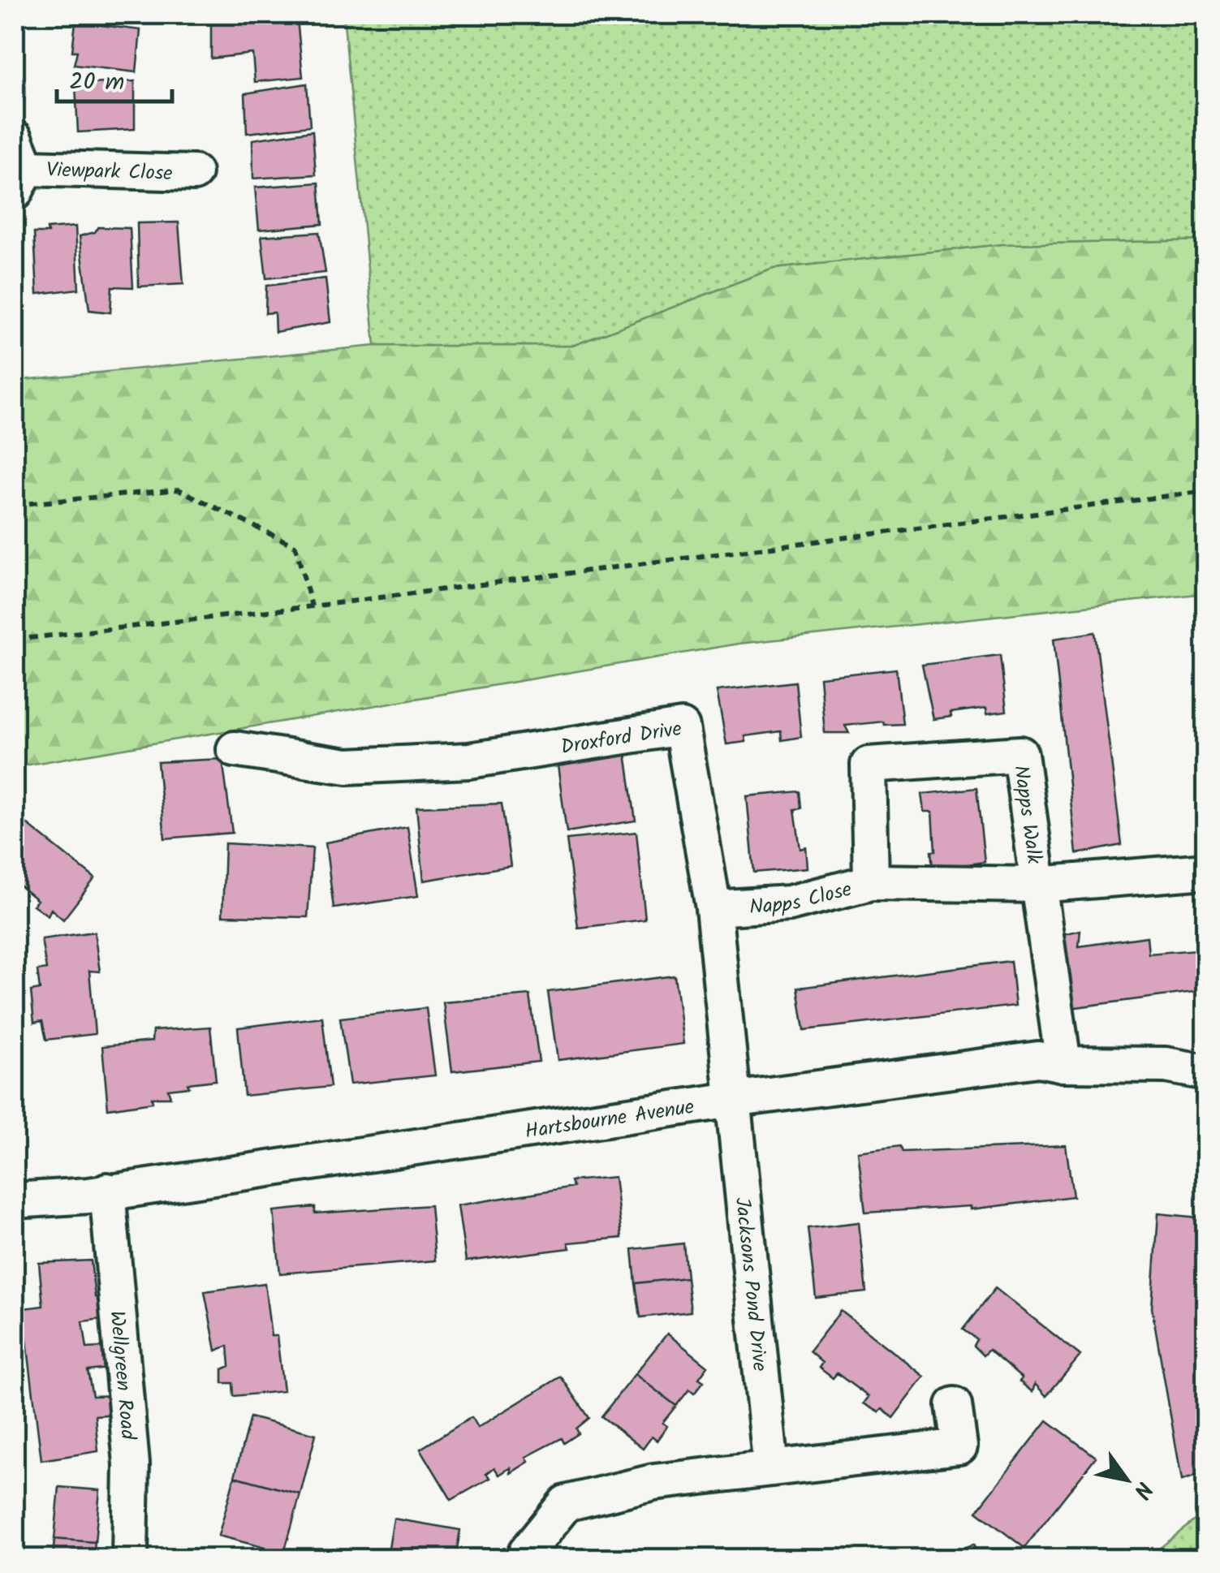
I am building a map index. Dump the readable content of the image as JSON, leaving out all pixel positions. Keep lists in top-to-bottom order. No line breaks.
{"streets":{"street":["Viewpark Close","Droxford Drive","Napps Walk","Napps Close","Hartsbourne Avenue","Jacksons Pond Drive","Wellgreen Road"]},"crossings":[["Droxford Drive","Napps Close"],["Droxford Drive","Hartsbourne Avenue"],["Droxford Drive","Jacksons Pond Drive"],["Napps Walk","Napps Close"],["Hartsbourne Avenue","Jacksons Pond Drive"],["Hartsbourne Avenue","Wellgreen Road"]],"scale_bar":"20 m","north":"bottom right"}
